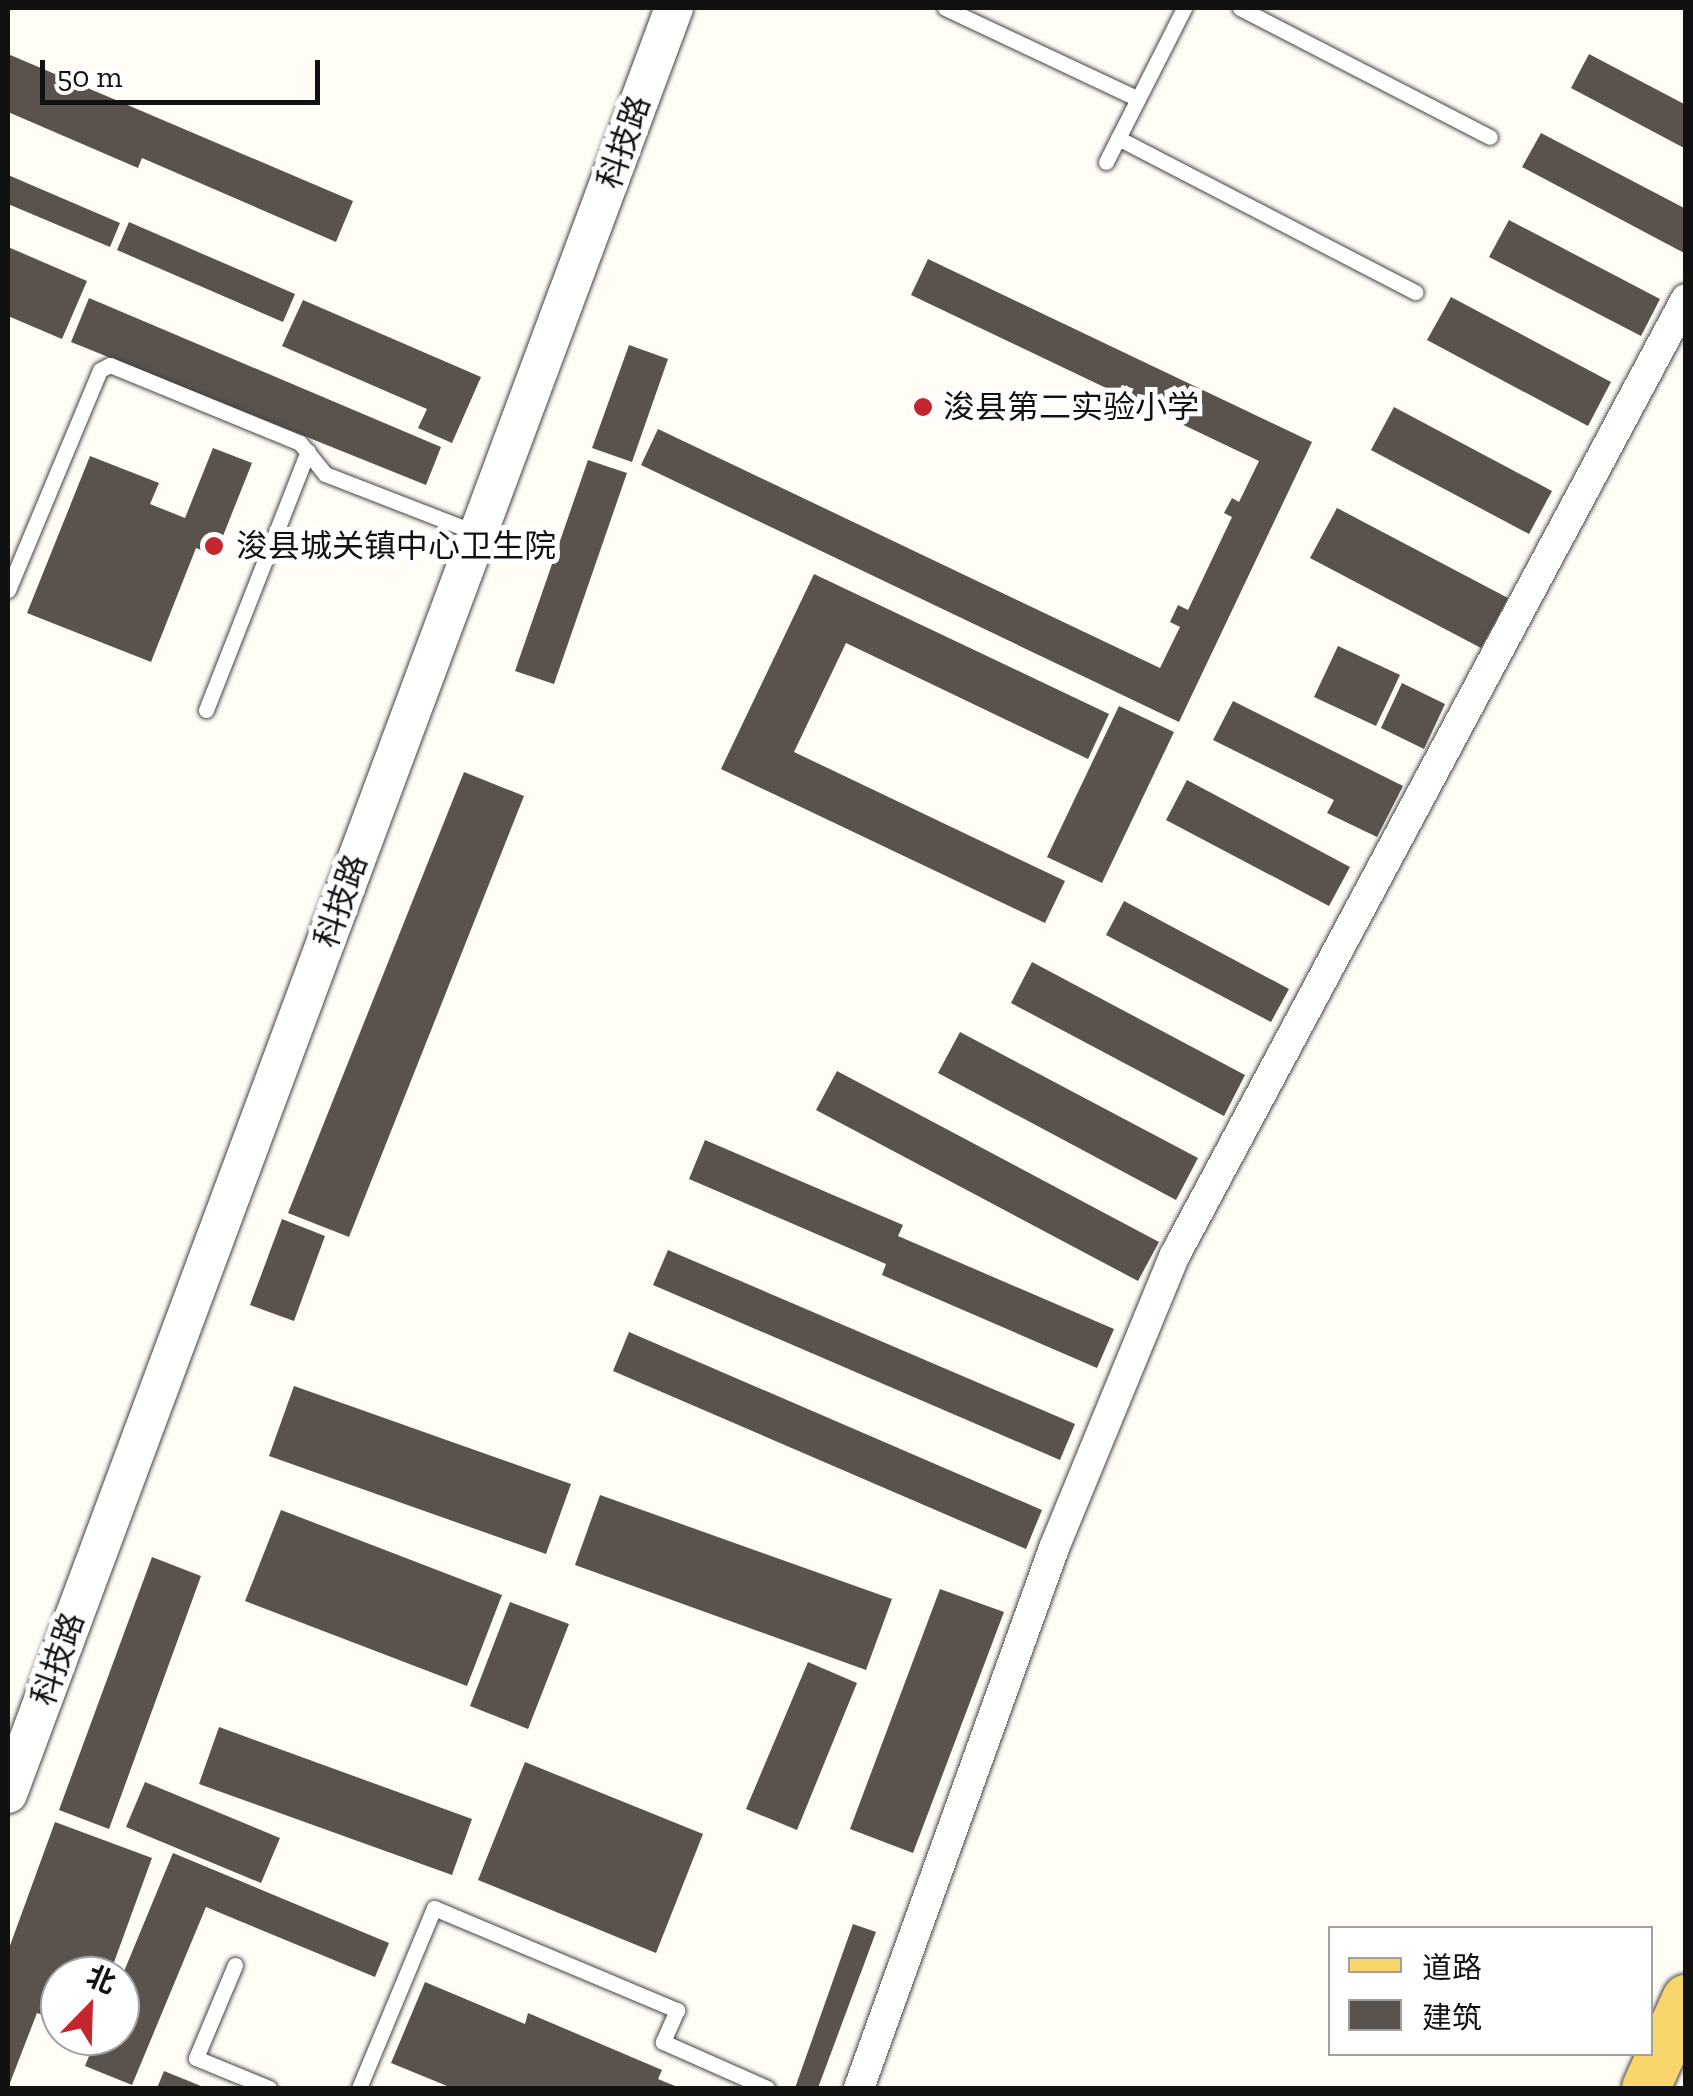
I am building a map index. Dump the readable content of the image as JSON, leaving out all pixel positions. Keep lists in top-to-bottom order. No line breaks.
{"streets":{"street":["科技路"]},"places":["浚县第二实验小学","浚县城关镇中心卫生院"],"legend":["道路","建筑"],"scale_bar":"50 m","north":"top right"}
